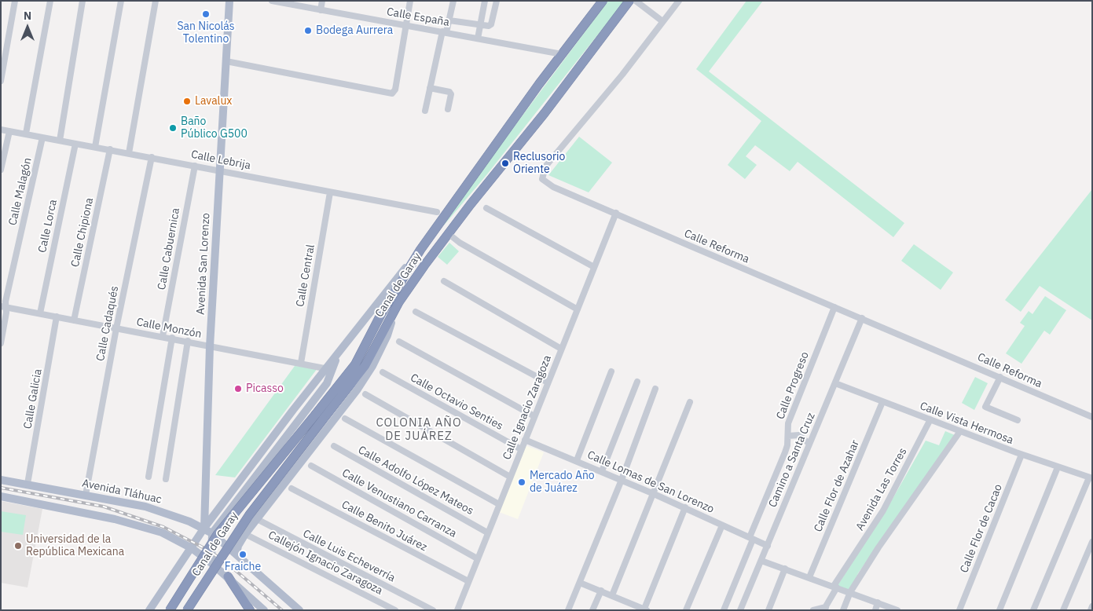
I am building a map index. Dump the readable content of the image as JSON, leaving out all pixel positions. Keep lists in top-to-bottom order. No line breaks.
{"streets":{"highway":["Canal de Garay"],"main road":["Avenida San Lorenzo","Avenida Tláhuac"],"street":["Calle España","Calle Lebrija","Calle Malagón","Calle Lorca","Calle Chipiona","Calle Reforma","Calle Cabuernica","Calle Central","Calle Cadaqués","Calle Monzón","Calle Progreso","Calle Galicia","Calle Octavio Senties","Calle Ignacio Zaragoza","Calle Vista Hermosa","Camino a Santa Cruz","Calle Adolfo López Mateos","Calle Lomas de San Lorenzo","Calle Flor de Azahar","Avenida Las Torres","Calle Venustiano Carranza","Calle Benito Juárez","Calle Flor de Cacao","Calle Luis Echeverría","Callejón Ignacio Zaragoza"]},"crossings":[["Calle España","Canal de Garay"],["Calle Lebrija","Calle Malagón"],["Calle Lebrija","Calle Lorca"],["Calle Lebrija","Calle Chipiona"],["Calle Lebrija","Calle Cabuernica"],["Calle Lebrija","Avenida San Lorenzo"],["Calle Lebrija","Calle Central"],["Calle Lebrija","Calle Cadaqués"],["Calle Malagón","Calle Monzón"],["Calle Lorca","Calle Monzón"],["Calle Chipiona","Calle Monzón"],["Calle Reforma","Calle Progreso"],["Calle Reforma","Calle Ignacio Zaragoza"],["Calle Reforma","Camino a Santa Cruz"],["Calle Cabuernica","Calle Monzón"],["Avenida San Lorenzo","Canal de Garay"],["Avenida San Lorenzo","Calle Monzón"],["Avenida San Lorenzo","Avenida Tláhuac"],["Calle Central","Calle Monzón"],["Canal de Garay","Calle Monzón"],["Canal de Garay","Avenida Tláhuac"],["Calle Cadaqués","Calle Monzón"],["Calle Cadaqués","Avenida Tláhuac"],["Calle Monzón","Calle Galicia"],["Calle Progreso","Calle Lomas de San Lorenzo"],["Calle Galicia","Avenida Tláhuac"],["Calle Octavio Senties","Calle Ignacio Zaragoza"],["Calle Ignacio Zaragoza","Calle Adolfo López Mateos"],["Calle Ignacio Zaragoza","Calle Lomas de San Lorenzo"],["Calle Ignacio Zaragoza","Calle Venustiano Carranza"],["Calle Ignacio Zaragoza","Calle Benito Juárez"],["Calle Vista Hermosa","Camino a Santa Cruz"],["Calle Vista Hermosa","Calle Flor de Azahar"],["Calle Vista Hermosa","Avenida Las Torres"],["Calle Vista Hermosa","Calle Flor de Cacao"],["Camino a Santa Cruz","Calle Lomas de San Lorenzo"]],"districts":["COLONIA AÑO DE JUÁREZ"],"places":["San Nicolás Tolentino","Bodega Aurrera","Lavalux","Baño Público G500","Reclusorio Oriente","Picasso","Mercado Año de Juárez","Universidad de la República Mexicana","Fraiche"],"north":"top"}
